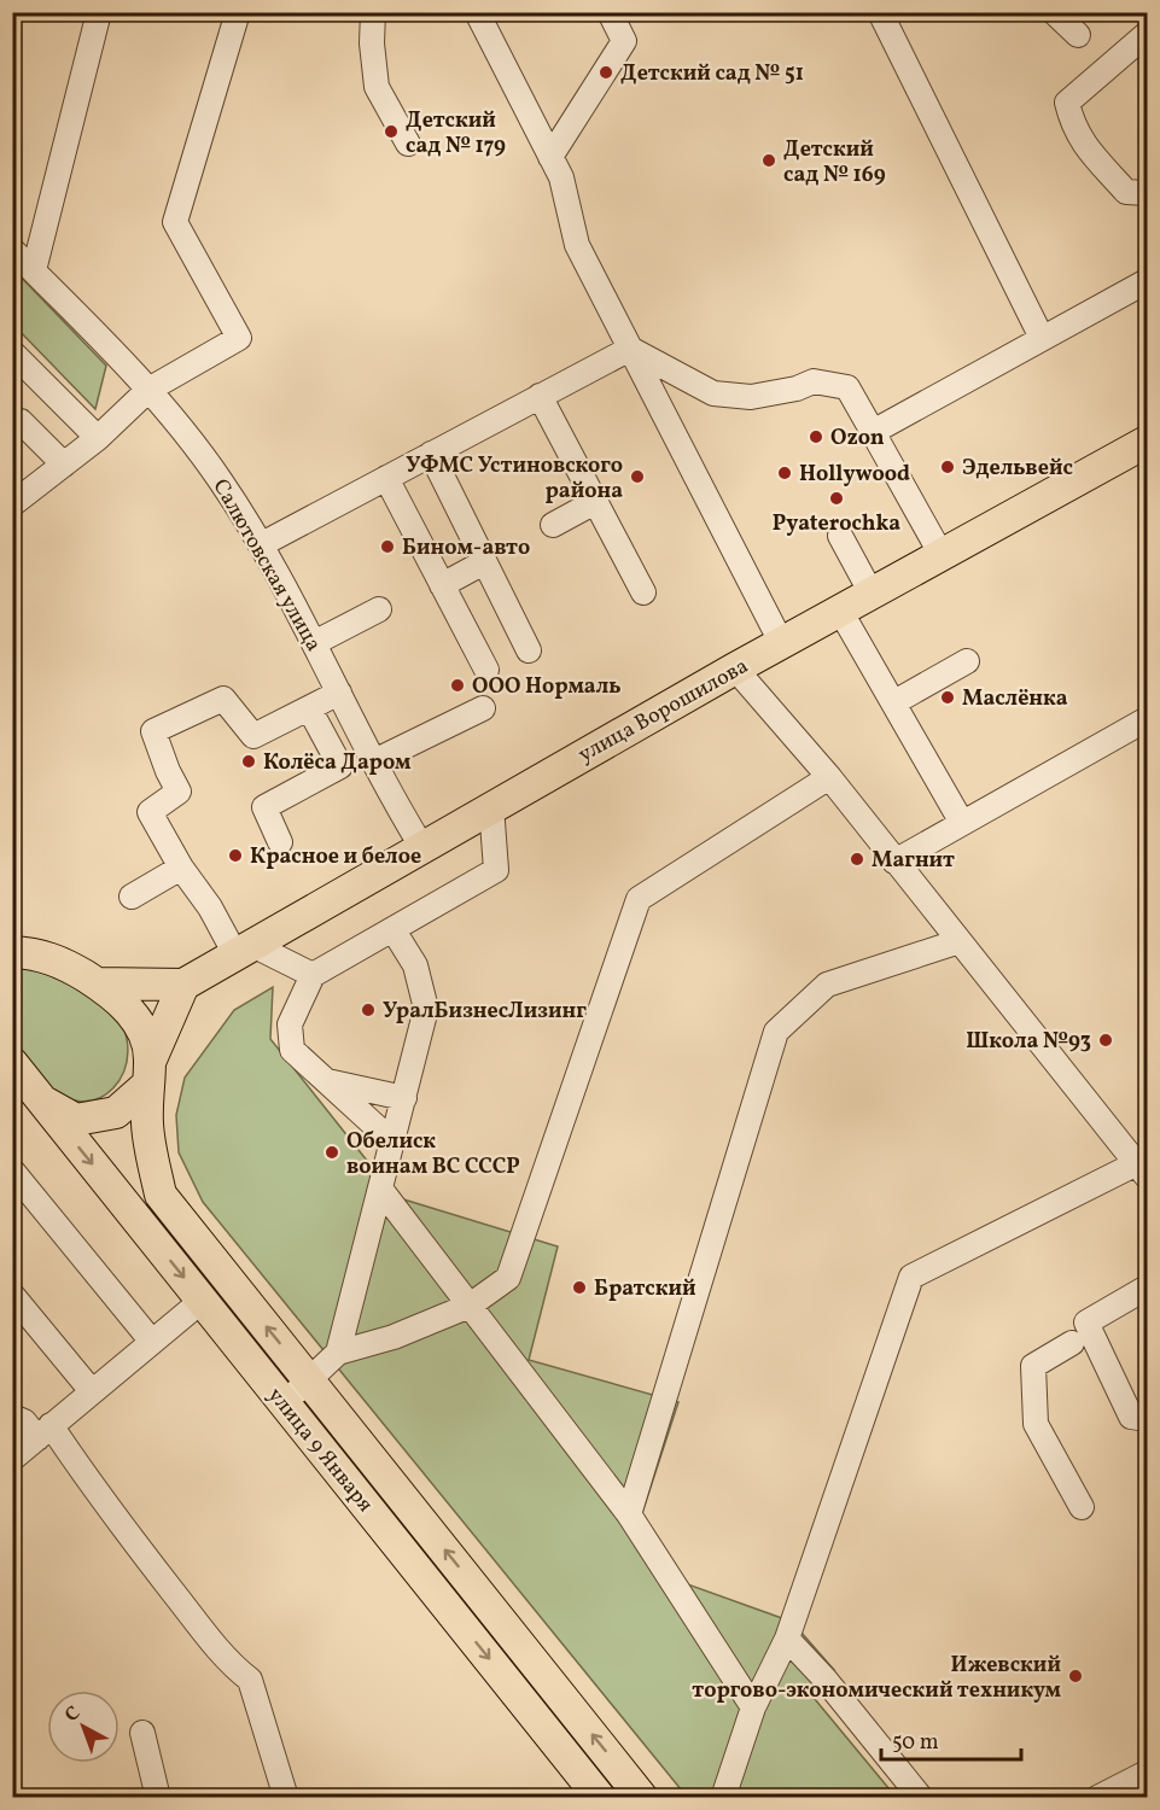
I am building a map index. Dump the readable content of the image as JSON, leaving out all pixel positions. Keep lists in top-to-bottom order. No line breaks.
{"streets":{"main road":["улица Ворошилова","улица 9 Января"],"street":["Салютовская улица"]},"crossings":[["Салютовская улица","улица Ворошилова"]],"places":["Детский сад № 51","Детский сад № 179","Детский сад № 169","Ozon","Эдельвейс","Hollywood","УФМС Устиновского района","Pyaterochka","Бином-авто","ООО Нормаль","Маслёнка","Колёса Даром","Красное и белое","Магнит","УралБизнесЛизинг","Школа №93","Обелиск воинам ВС СССР","Братский","Ижевский торгово-экономический техникум"],"scale_bar":"50 m","north":"top left"}
